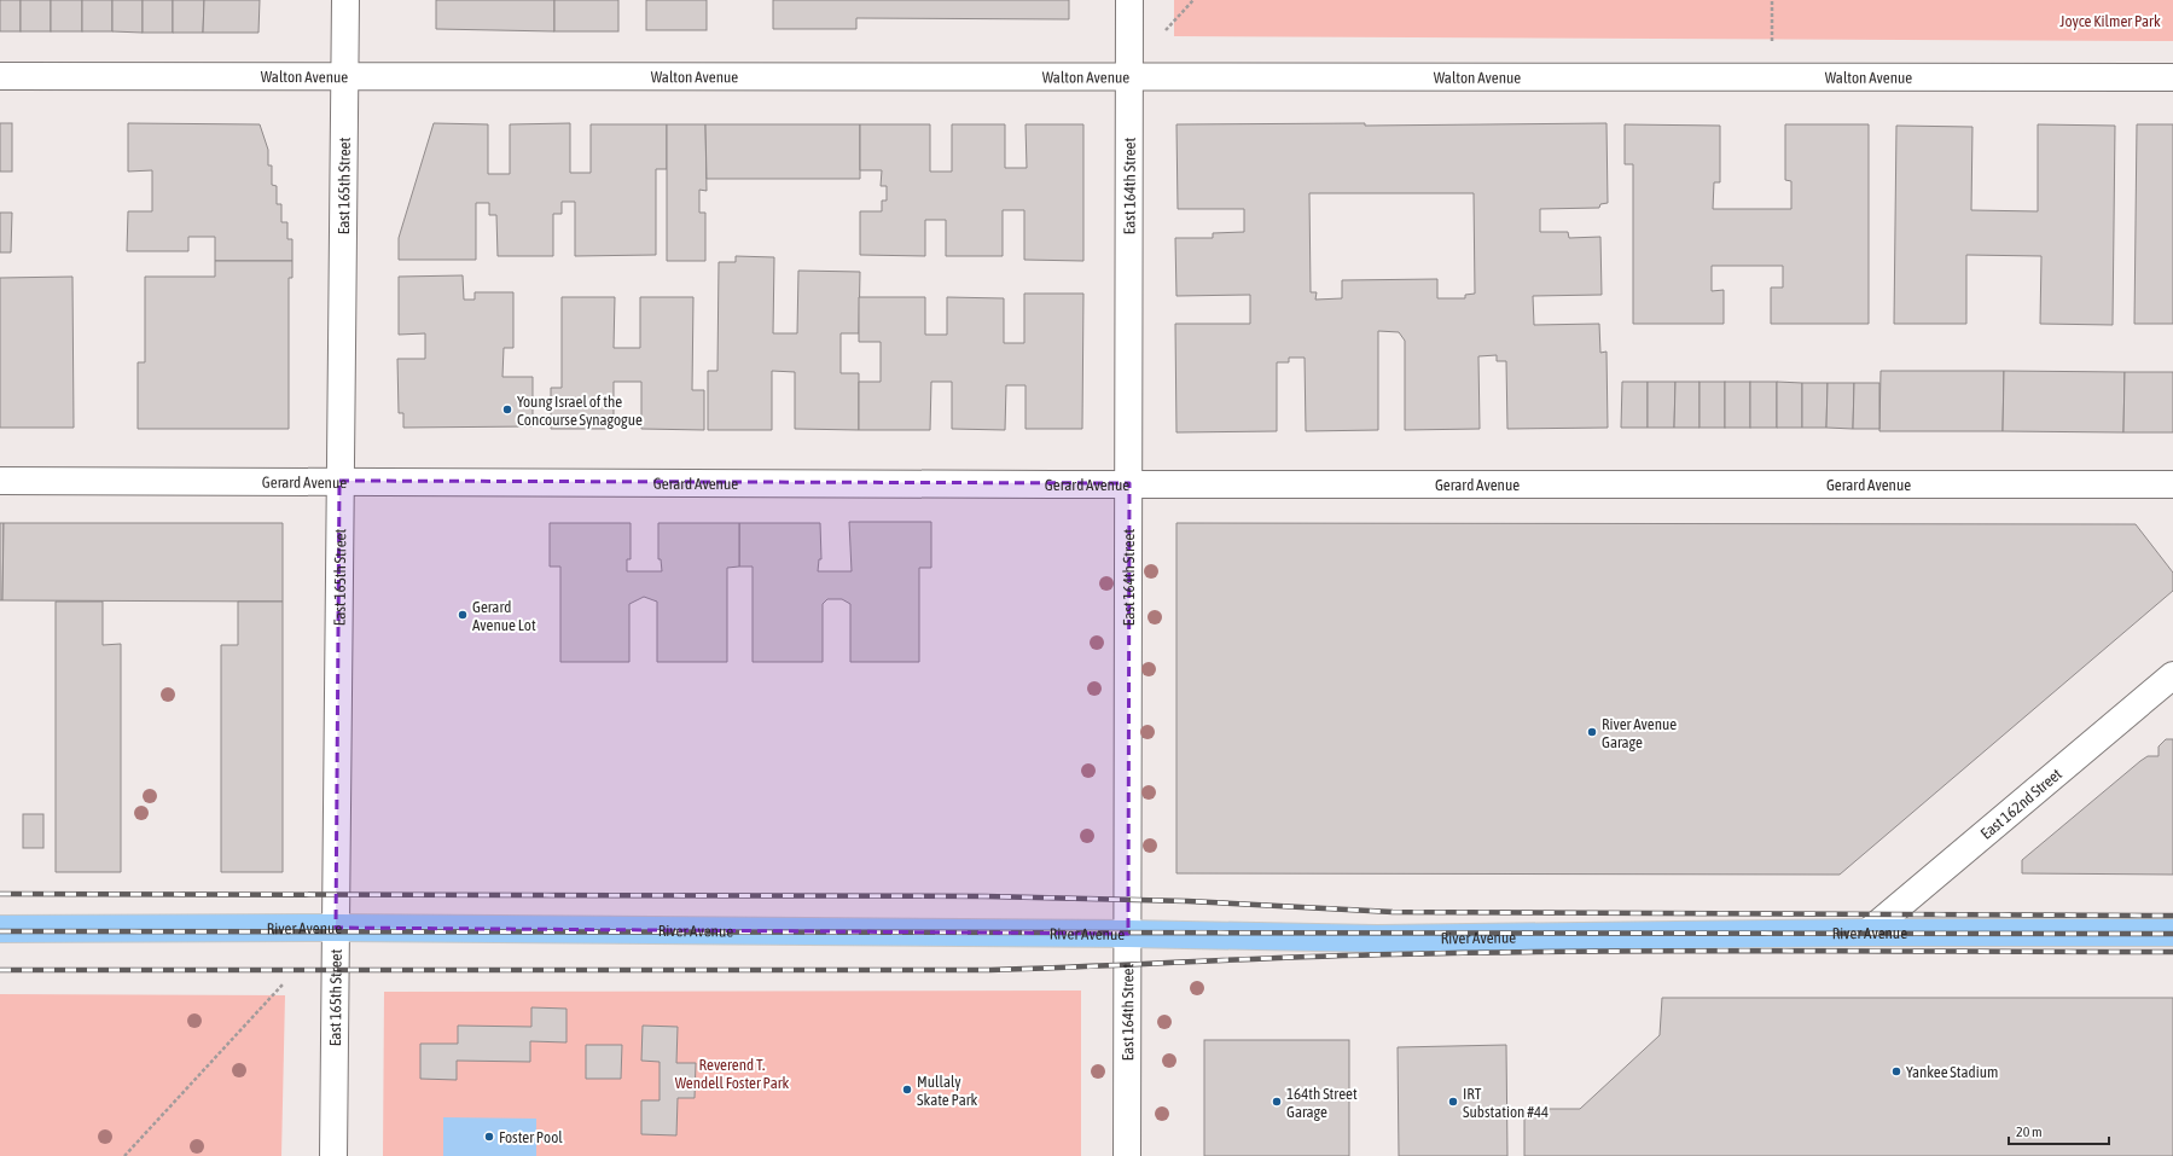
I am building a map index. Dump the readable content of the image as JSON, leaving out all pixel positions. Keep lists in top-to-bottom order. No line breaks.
{"streets":{"main road":["River Avenue"],"street":["Walton Avenue","East 164th Street","East 165th Street","Gerard Avenue","East 162nd Street"]},"crossings":[["Walton Avenue","East 164th Street"],["Walton Avenue","East 165th Street"],["East 164th Street","Gerard Avenue"],["East 164th Street","River Avenue"],["East 165th Street","Gerard Avenue"],["East 165th Street","River Avenue"],["East 162nd Street","River Avenue"]],"parks":["Joyce Kilmer Park","Reverend T. Wendell Foster Park"],"places":["Young Israel of the Concourse Synagogue","Gerard Avenue Lot","River Avenue Garage","Yankee Stadium","Mullaly Skate Park","164th Street Garage","IRT Substation #44","Foster Pool"],"scale_bar":"20 m"}
